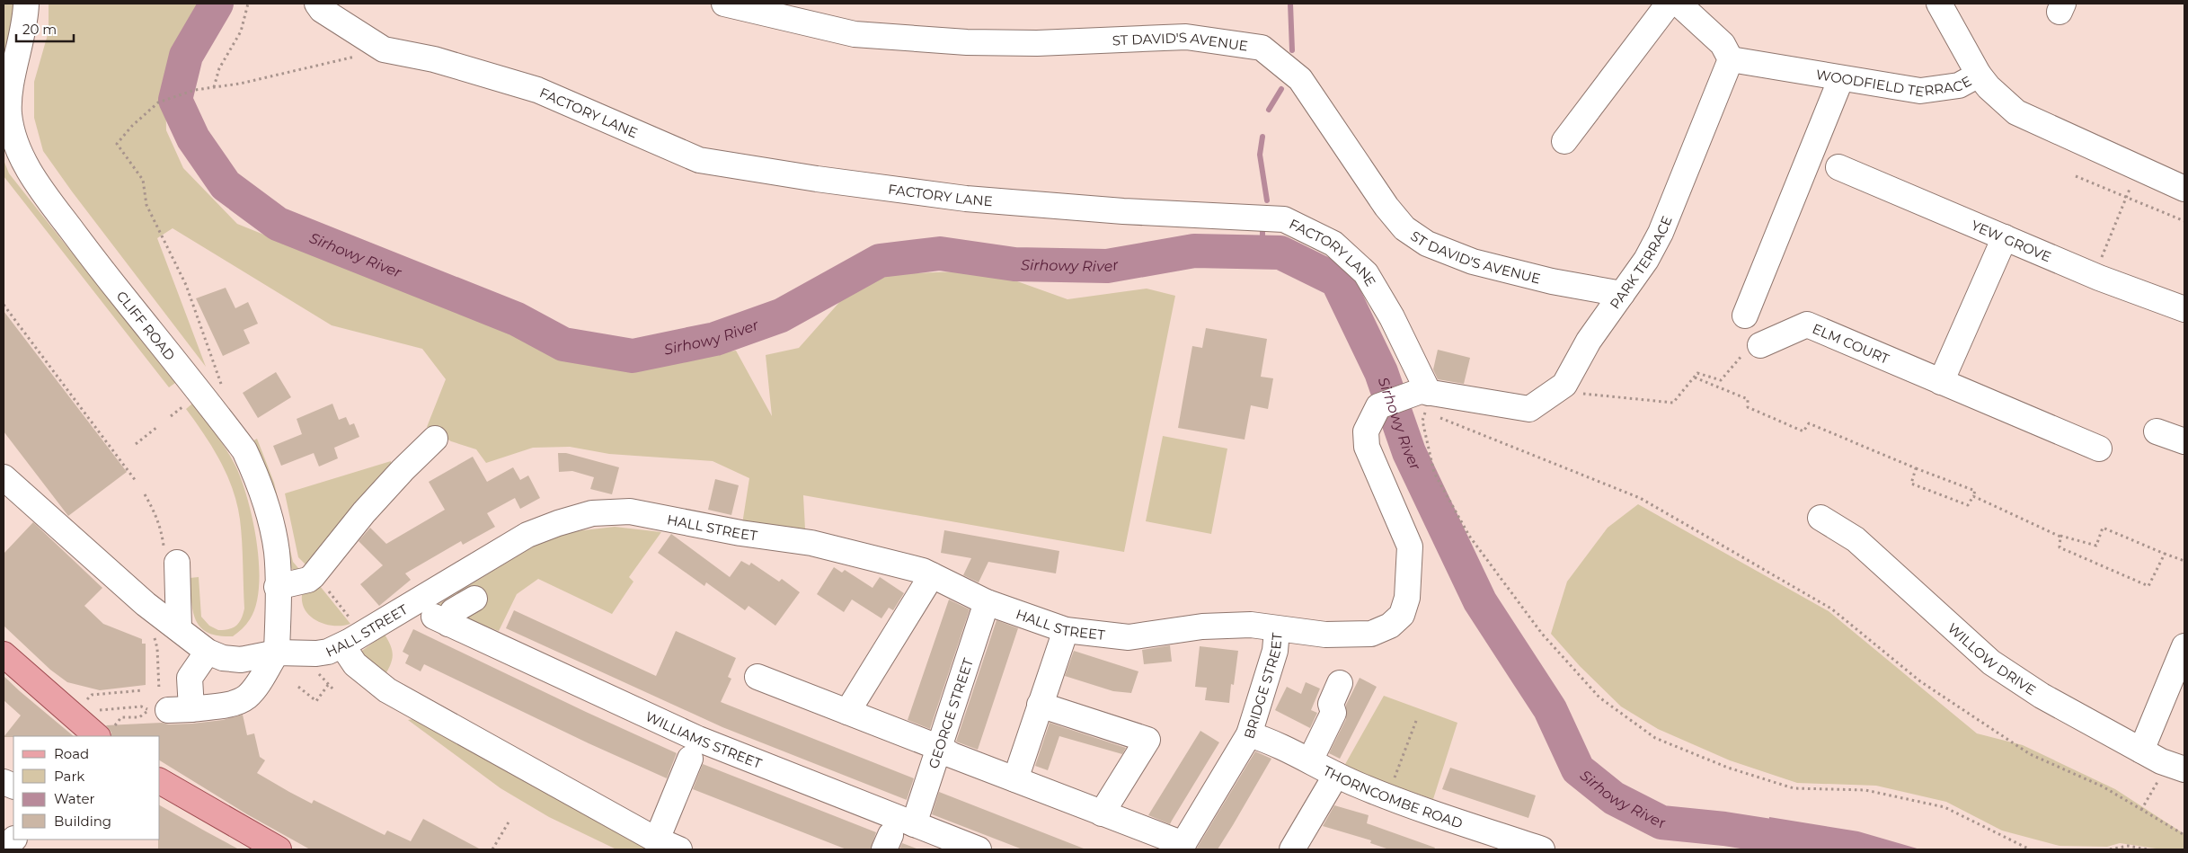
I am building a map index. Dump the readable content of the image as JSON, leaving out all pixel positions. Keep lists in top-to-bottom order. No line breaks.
{"streets":{"street":["ST DAVID'S AVENUE","WOODFIELD TERRACE","FACTORY LANE","YEW GROVE","PARK TERRACE","CLIFF ROAD","ELM COURT","HALL STREET","WILLOW DRIVE","BRIDGE STREET","GEORGE STREET","WILLIAMS STREET","THORNCOMBE ROAD"]},"crossings":[["ST DAVID'S AVENUE","PARK TERRACE"],["WOODFIELD TERRACE","PARK TERRACE"],["FACTORY LANE","PARK TERRACE"],["FACTORY LANE","BRIDGE STREET"],["PARK TERRACE","BRIDGE STREET"],["CLIFF ROAD","HALL STREET"],["HALL STREET","BRIDGE STREET"],["HALL STREET","GEORGE STREET"],["BRIDGE STREET","THORNCOMBE ROAD"],["GEORGE STREET","WILLIAMS STREET"]],"water":["Sirhowy River"],"legend":["Road","Park","Water","Building"],"scale_bar":"20 m"}
